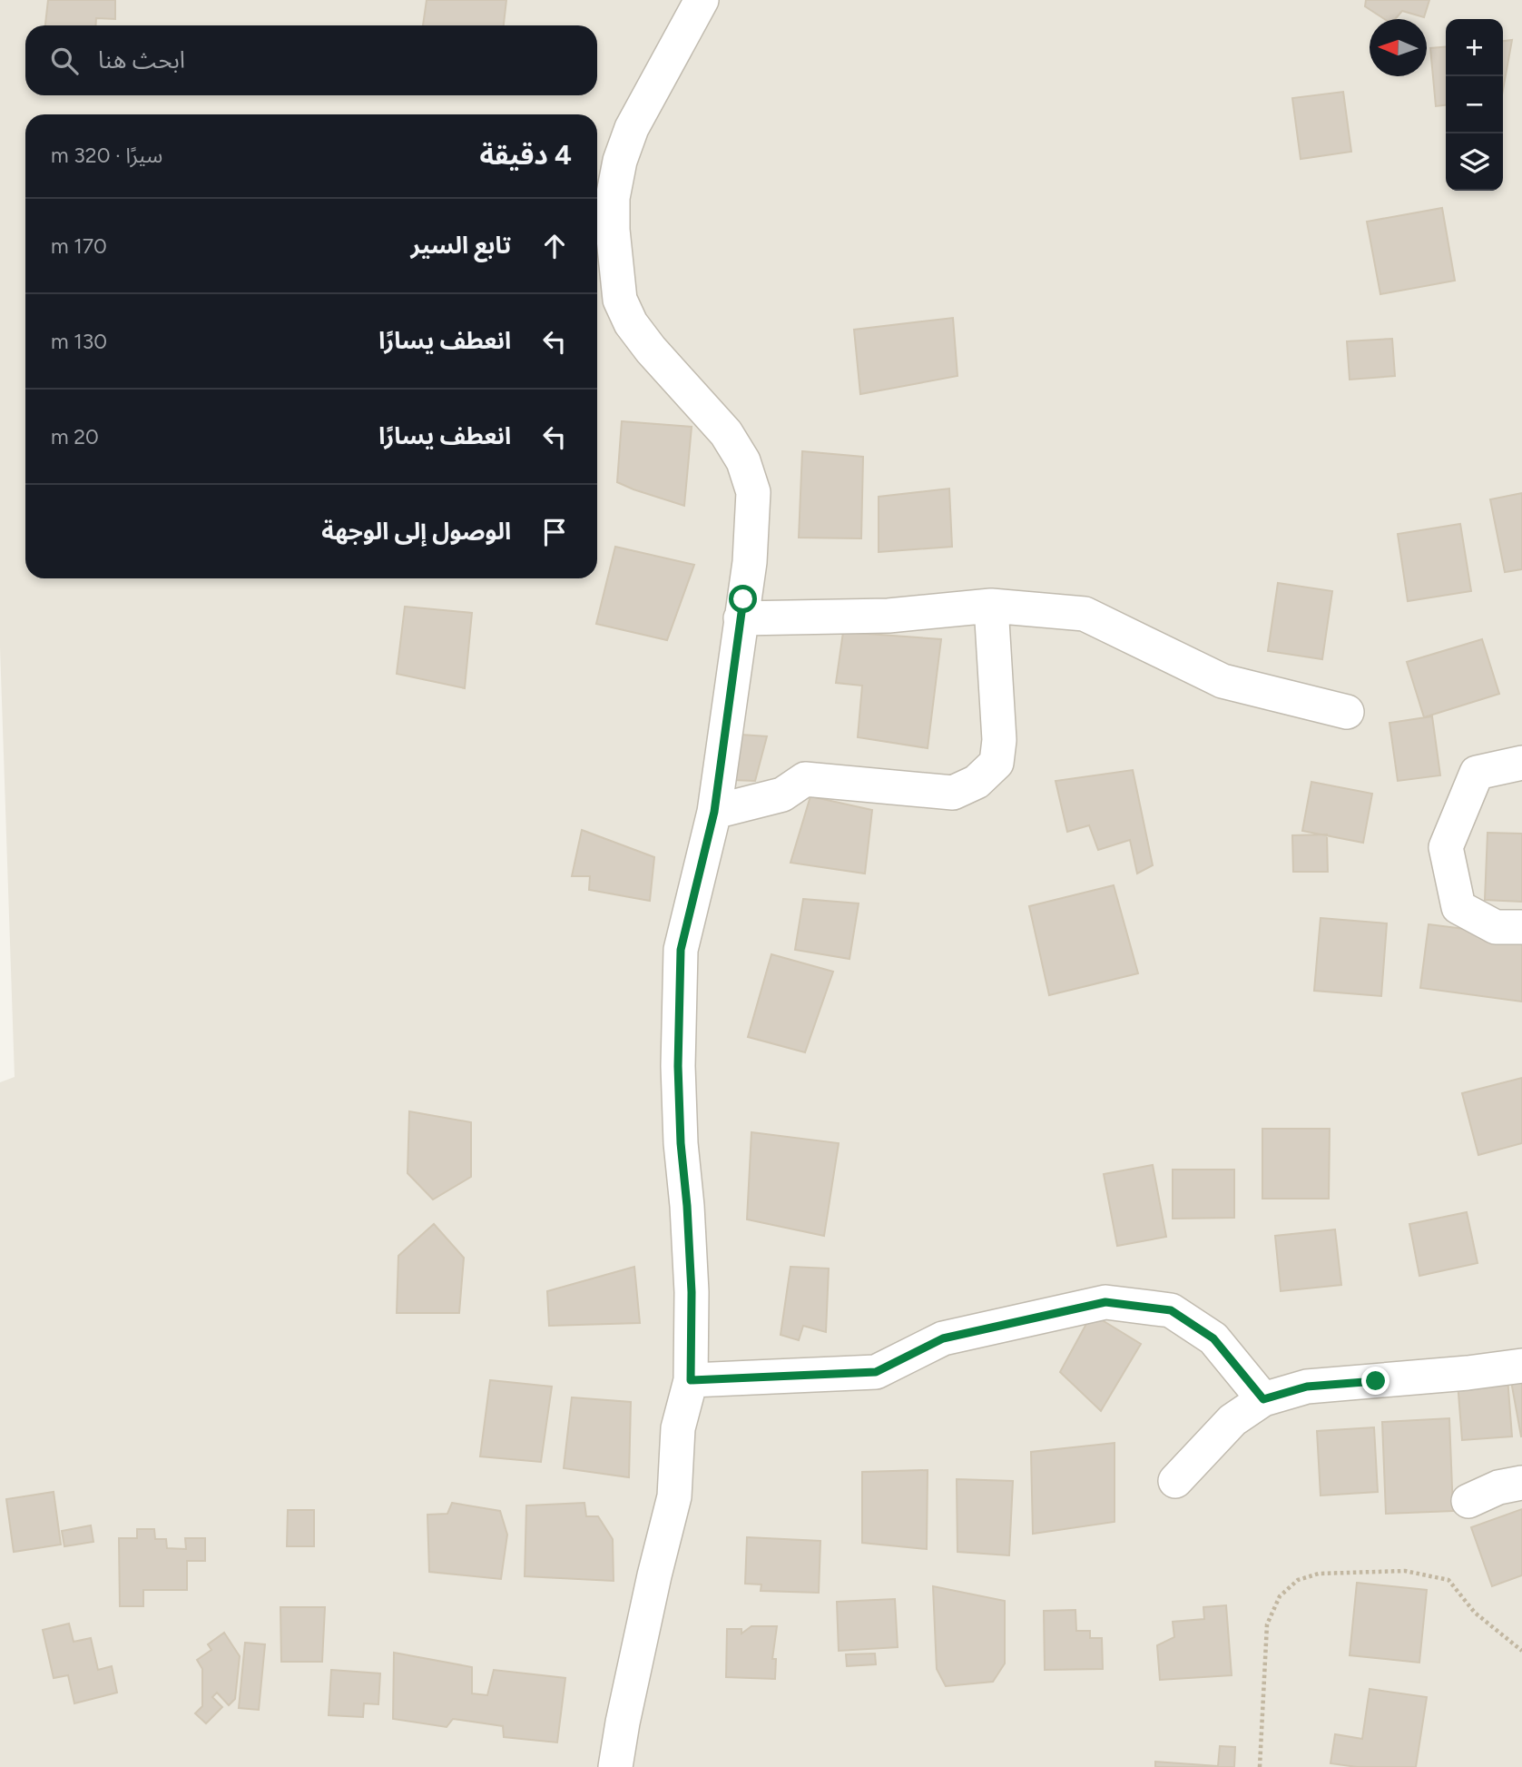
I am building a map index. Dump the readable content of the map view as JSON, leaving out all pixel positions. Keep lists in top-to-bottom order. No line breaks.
{"north":"left","page":{"map_buttons":["+","−"],"search":"ابحث هنا","heading":["4 دقيقة","سيرًا · 320 m"],"list":[["تابع السير","170 m"],["انعطف يسارًا","130 m"],["انعطف يسارًا","20 m"],"الوصول إلى الوجهة"]}}
